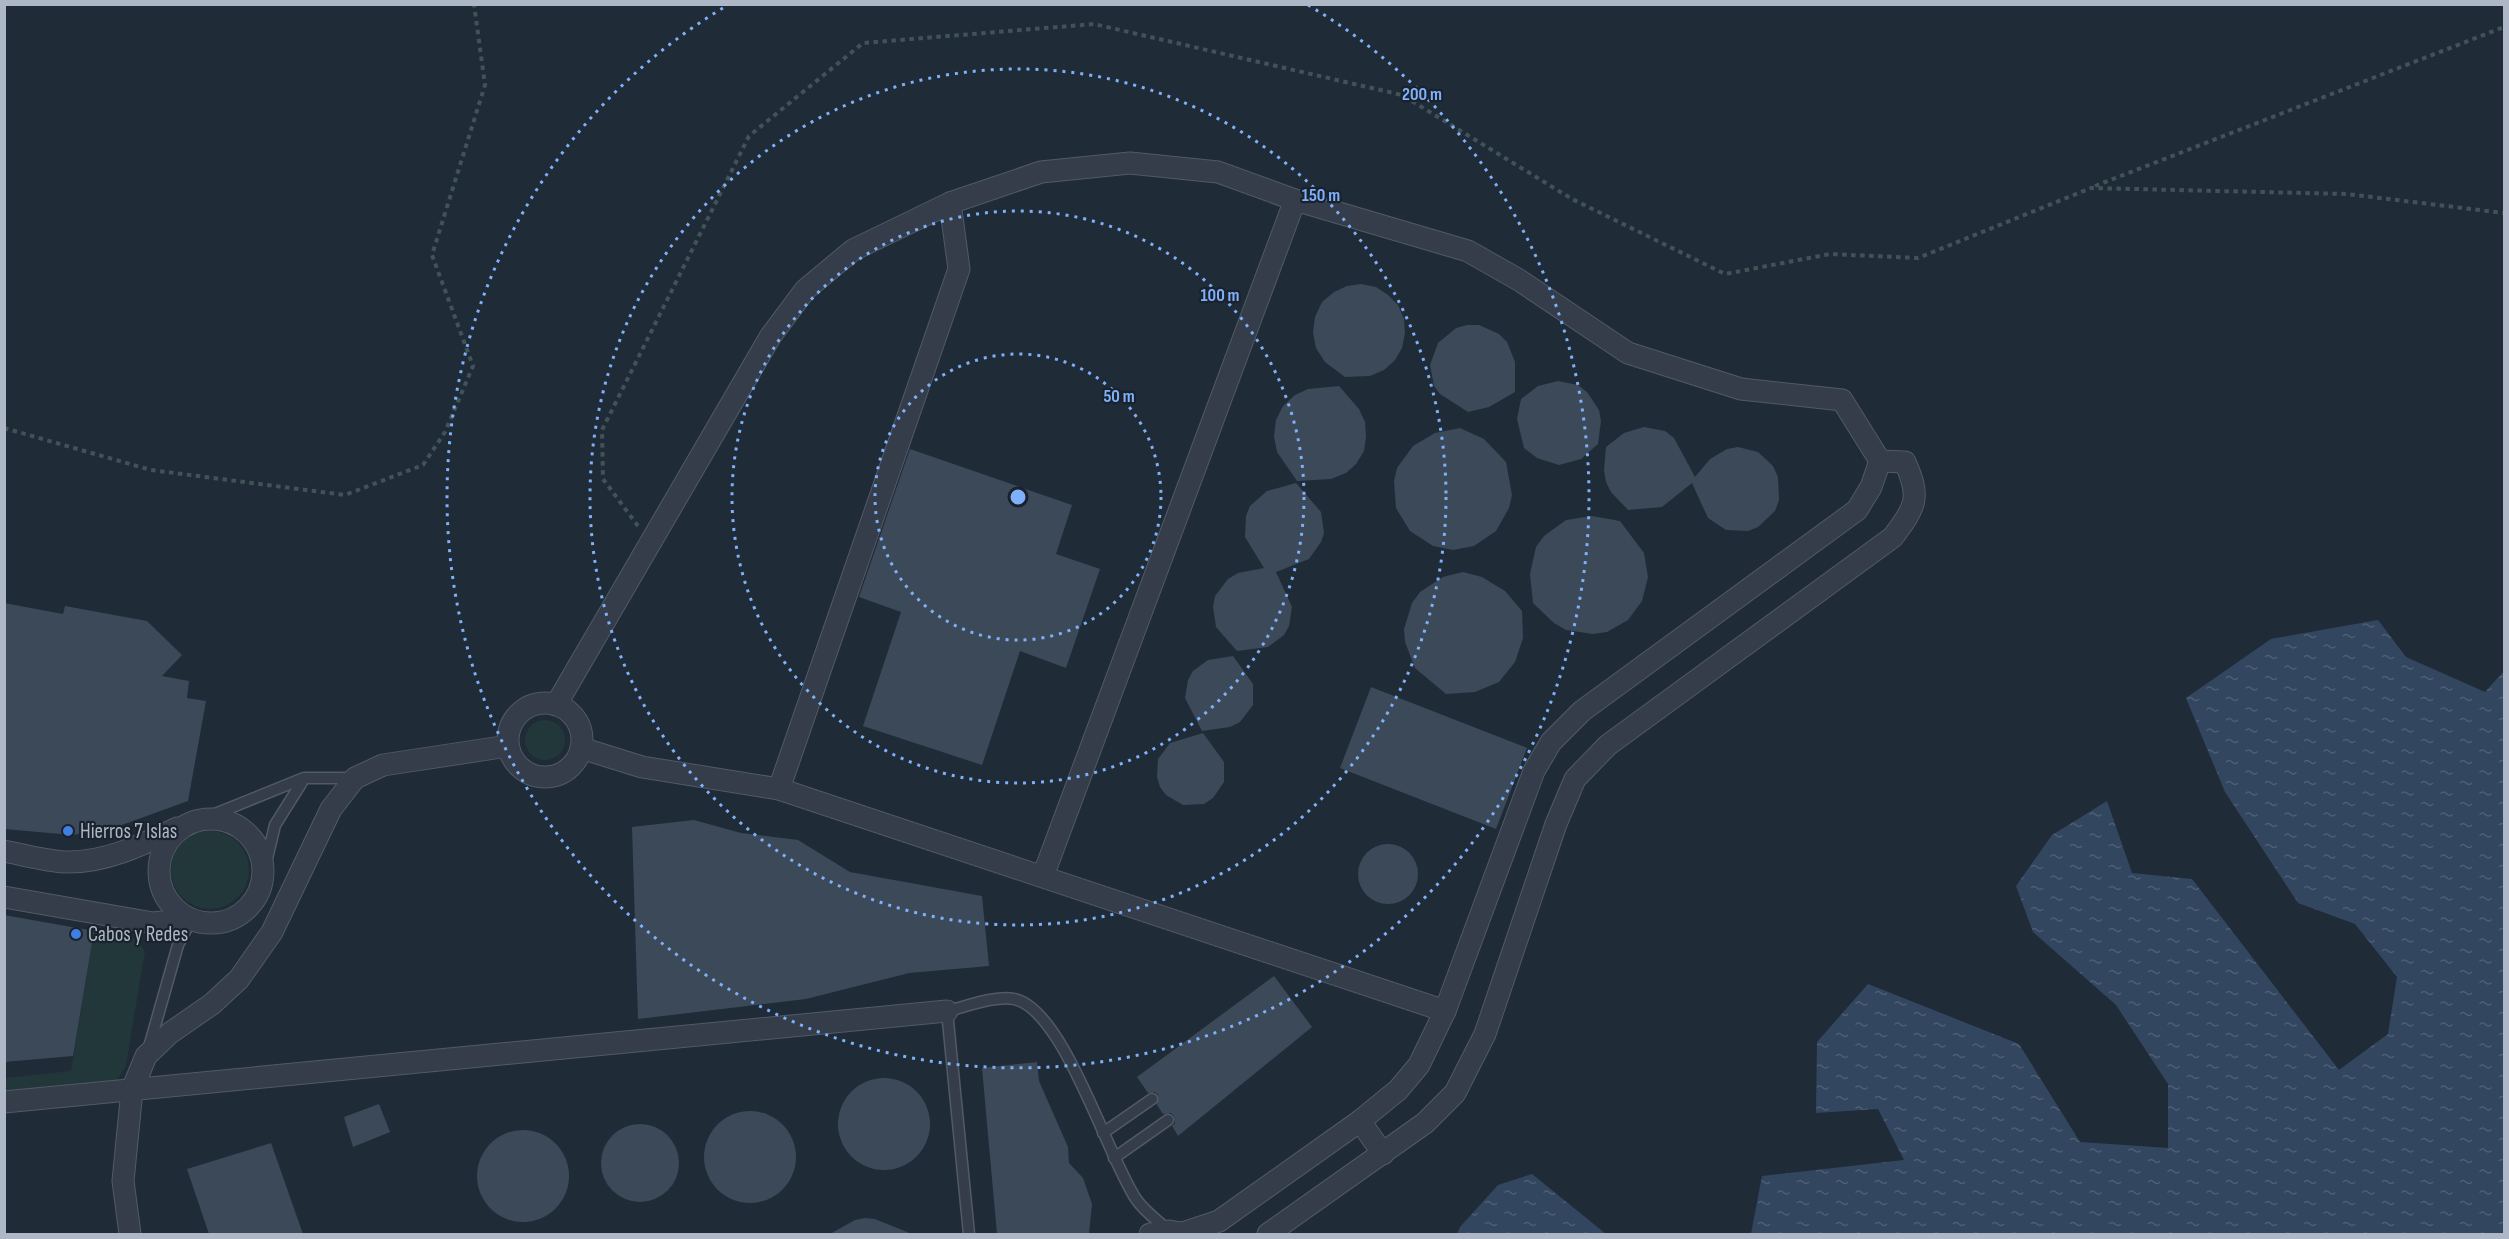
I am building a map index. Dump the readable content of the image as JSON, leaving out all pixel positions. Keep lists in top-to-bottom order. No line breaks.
{"places":["Hierros 7 Islas","Cabos y Redes"],"rings":["200 m","150 m","100 m","50 m"]}
